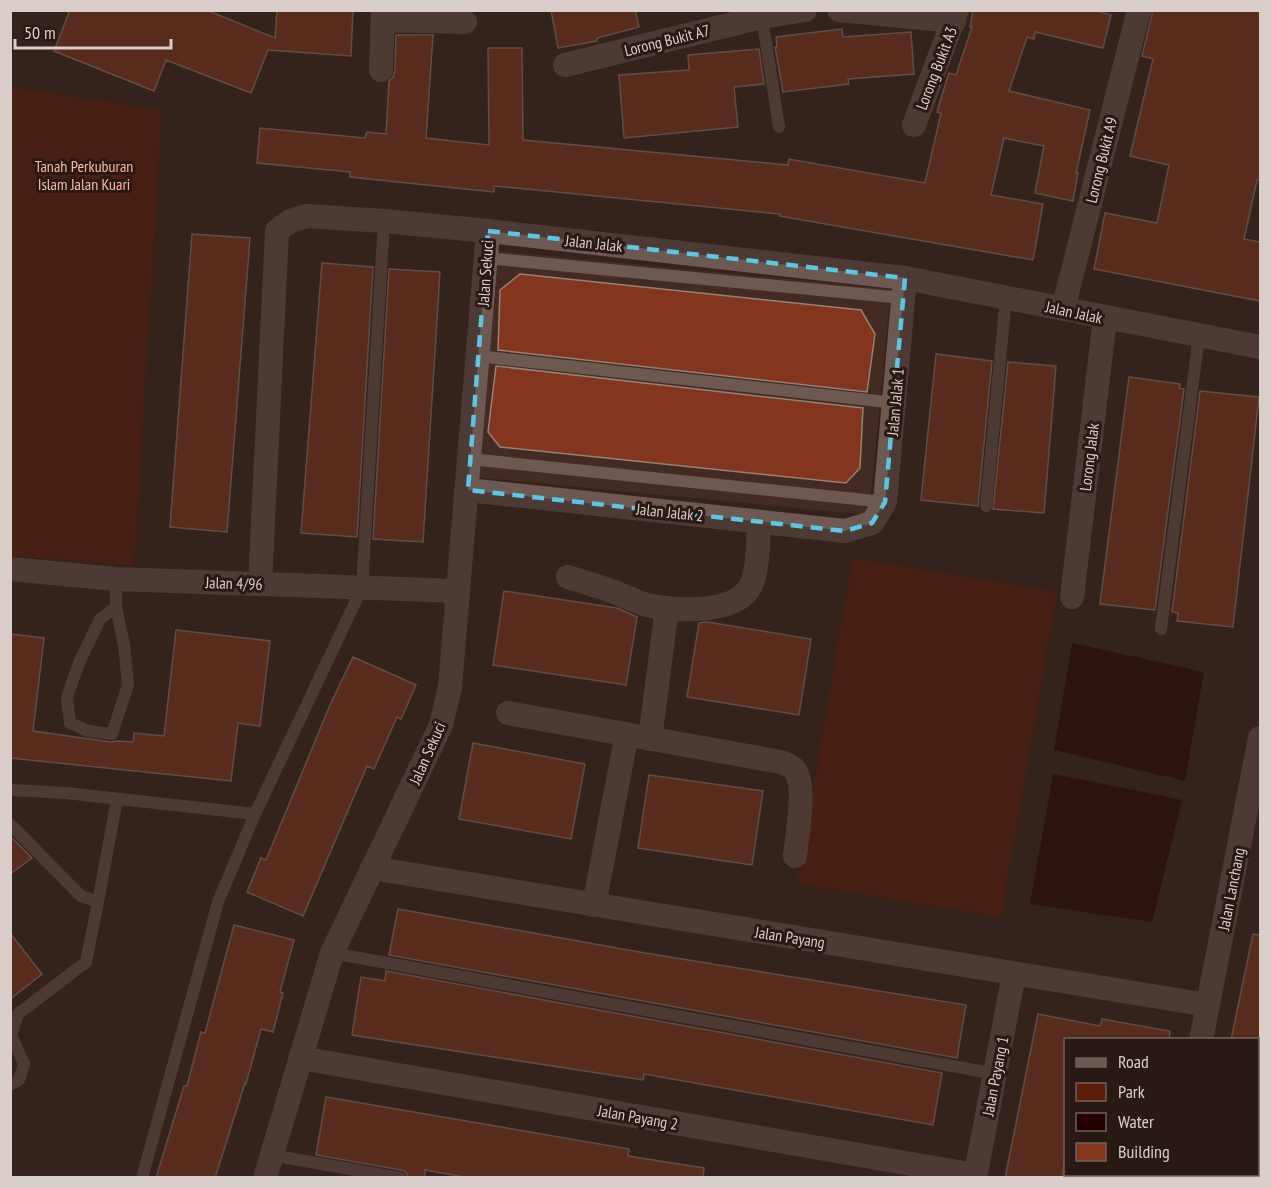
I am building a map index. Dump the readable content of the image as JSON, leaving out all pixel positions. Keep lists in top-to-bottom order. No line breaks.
{"streets":{"street":["Lorong Bukit A7","Lorong Bukit A3","Lorong Bukit A9","Jalan Jalak","Jalan Sekuci","Jalan Jalak 1","Lorong Jalak","Jalan Jalak 2","Jalan 4/96","Jalan Lanchang","Jalan Payang","Jalan Payang 1","Jalan Payang 2"]},"crossings":[["Lorong Bukit A9","Jalan Jalak"],["Jalan Jalak","Jalan Sekuci"],["Jalan Jalak","Jalan Jalak 1"],["Jalan Jalak","Lorong Jalak"],["Jalan Jalak","Jalan 4/96"],["Jalan Sekuci","Jalan Jalak 2"],["Jalan Sekuci","Jalan 4/96"],["Jalan Sekuci","Jalan Payang"],["Jalan Sekuci","Jalan Payang 2"],["Jalan Jalak 1","Jalan Jalak 2"],["Jalan Lanchang","Jalan Payang"],["Jalan Payang","Jalan Payang 1"],["Jalan Payang 1","Jalan Payang 2"]],"parks":["Tanah Perkuburan Islam Jalan Kuari"],"legend":["Road","Park","Water","Building"],"scale_bar":"50 m"}
